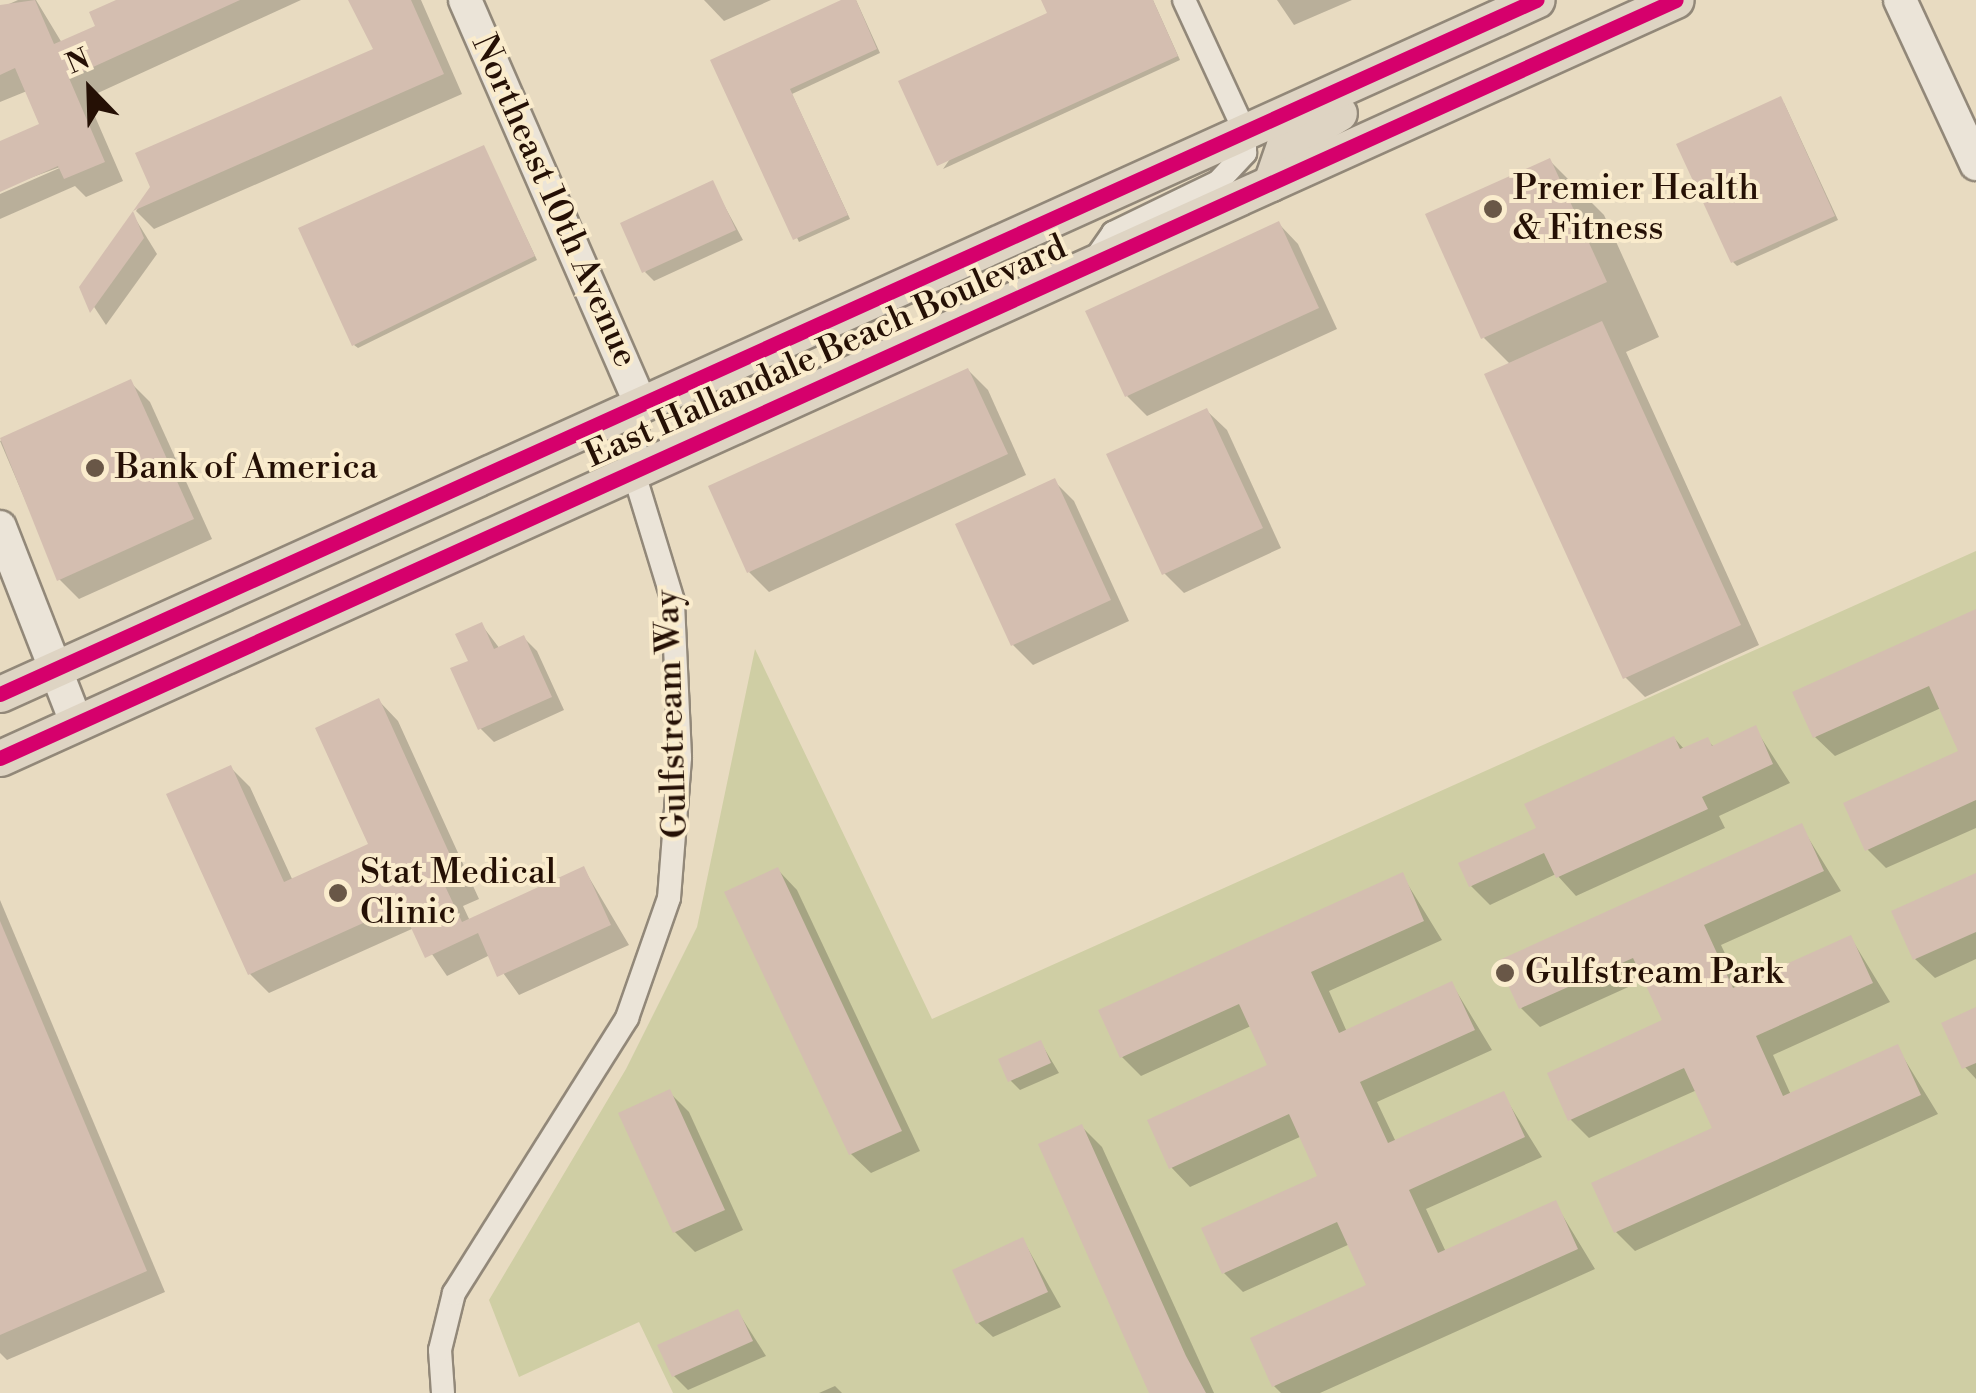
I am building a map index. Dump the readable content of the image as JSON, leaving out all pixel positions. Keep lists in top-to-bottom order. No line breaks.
{"streets":{"main road":["East Hallandale Beach Boulevard"],"street":["Northeast 10th Avenue","Gulfstream Way"]},"crossings":[["Northeast 10th Avenue","East Hallandale Beach Boulevard"],["Northeast 10th Avenue","Gulfstream Way"],["East Hallandale Beach Boulevard","Gulfstream Way"]],"places":["Premier Health & Fitness","Bank of America","Stat Medical Clinic","Gulfstream Park"],"north":"top left"}
